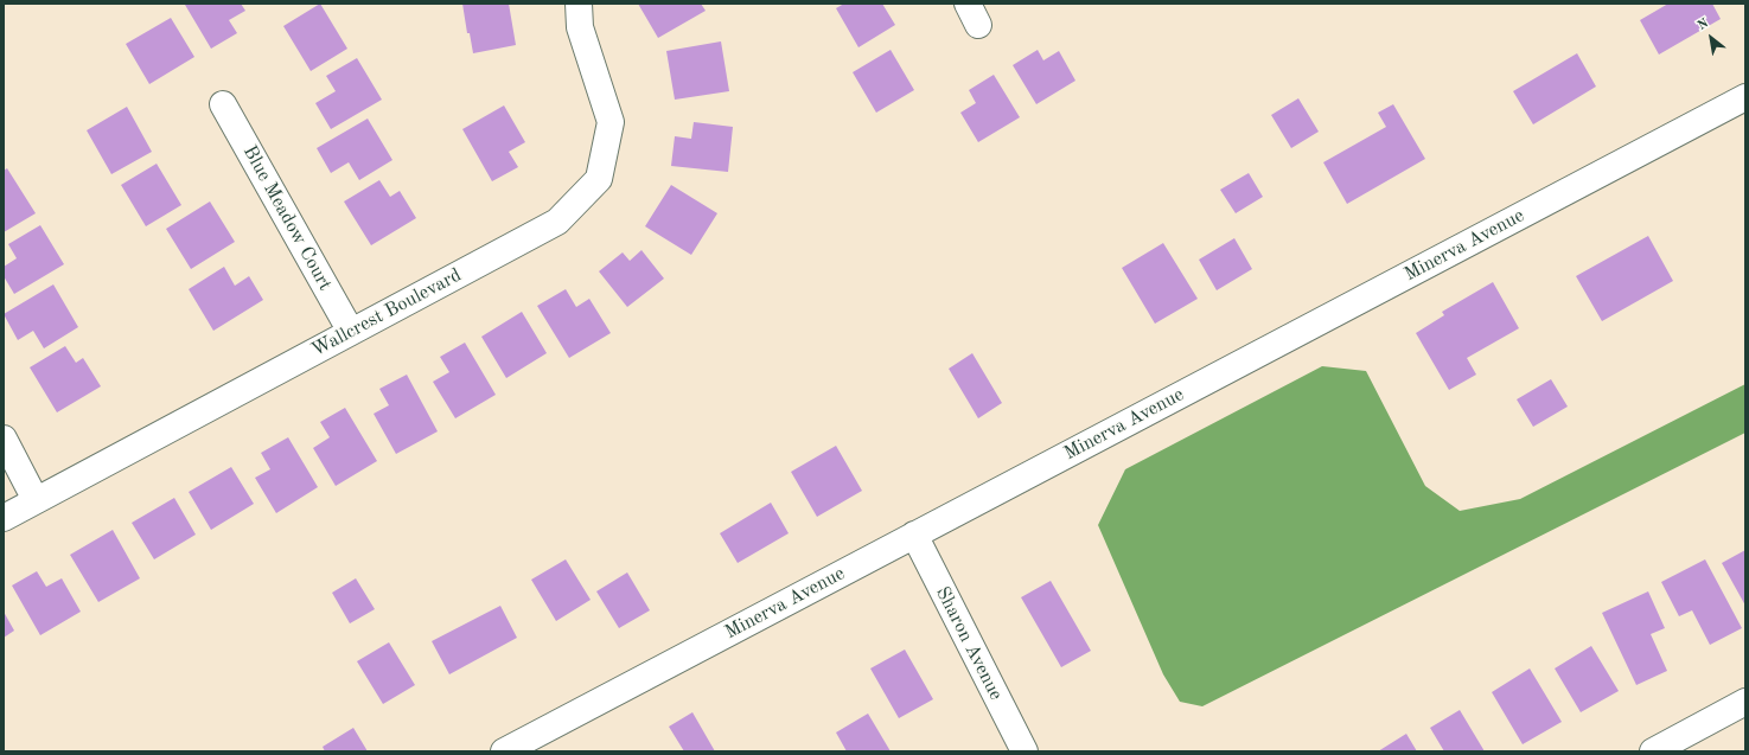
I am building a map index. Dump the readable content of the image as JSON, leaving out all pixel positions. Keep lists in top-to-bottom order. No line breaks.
{"streets":{"street":["Blue Meadow Court","Minerva Avenue","Wallcrest Boulevard","Sharon Avenue"]},"crossings":[["Blue Meadow Court","Wallcrest Boulevard"],["Minerva Avenue","Sharon Avenue"]],"north":"top left"}
